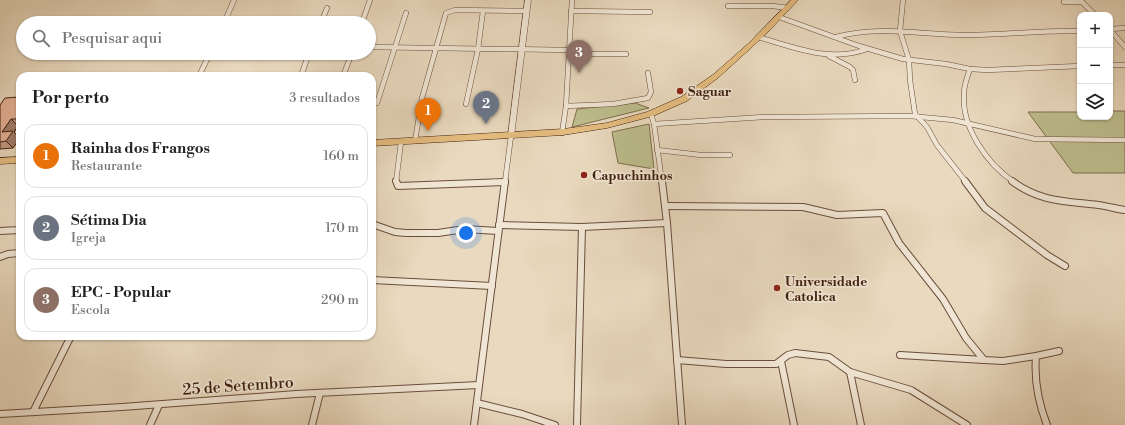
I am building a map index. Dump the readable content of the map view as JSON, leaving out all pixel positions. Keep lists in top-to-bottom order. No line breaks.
{"streets":{"street":["25 de Setembro"]},"places":["Saguar","Capuchinhos","Universidade Catolica"],"page":{"map_buttons":["+","−"],"search":"Pesquisar aqui","pins":["3","2","1"],"heading":["Por perto","3 resultados"],"list":[{"mark":"1","name":"Rainha dos Frangos","note":"Restaurante","value":"160 m"},{"mark":"2","name":"Sétima Dia","note":"Igreja","value":"170 m"},{"mark":"3","name":"EPC - Popular","note":"Escola","value":"290 m"}]}}
